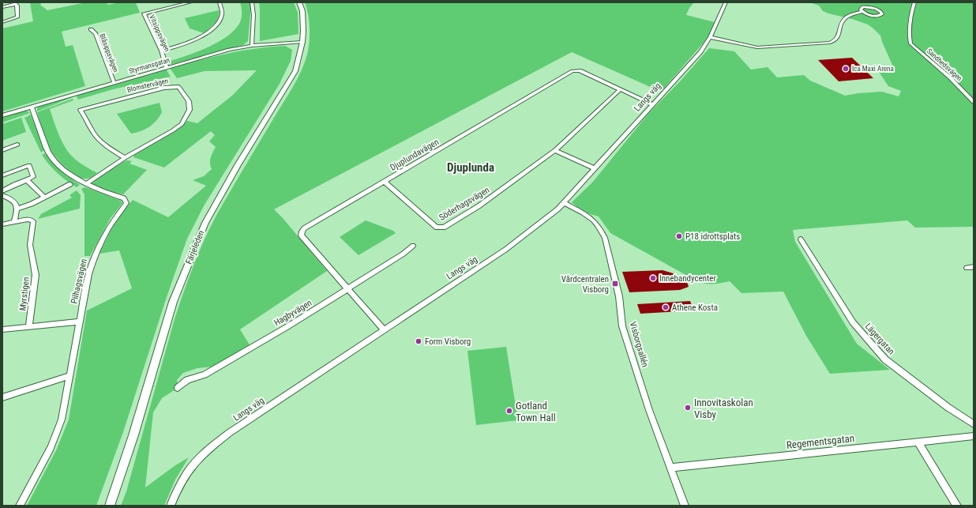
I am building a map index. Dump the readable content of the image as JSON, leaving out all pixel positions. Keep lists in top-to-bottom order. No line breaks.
{"streets":{"main road":["Färjeleden"],"street":["Vitsippsvägen","Blåsippsvägen","Sandhedsvägen","Styrmansgatan","Blomstervägen","Langs väg","Djuplundavägen","Söderhagsvägen","Pilhagsvägen","Myrstigen","Hagbyvägen","Lägergatan","Visborgsallén","Regementsgatan"]},"crossings":[["Vitsippsvägen","Styrmansgatan"],["Blåsippsvägen","Styrmansgatan"],["Styrmansgatan","Färjeleden"],["Styrmansgatan","Pilhagsvägen"],["Blomstervägen","Pilhagsvägen"],["Langs väg","Djuplundavägen"],["Langs väg","Visborgsallén"],["Djuplundavägen","Söderhagsvägen"],["Djuplundavägen","Hagbyvägen"],["Visborgsallén","Regementsgatan"]],"districts":["Djuplunda"],"places":{"other":["Ica Maxi Arena","P18 idrottsplats","Innebandycenter","Athene Kosta","Form Visborg","Innovitaskolan Visby","Gotland Town Hall"],"transit":["Vårdcentralen Visborg"]}}
